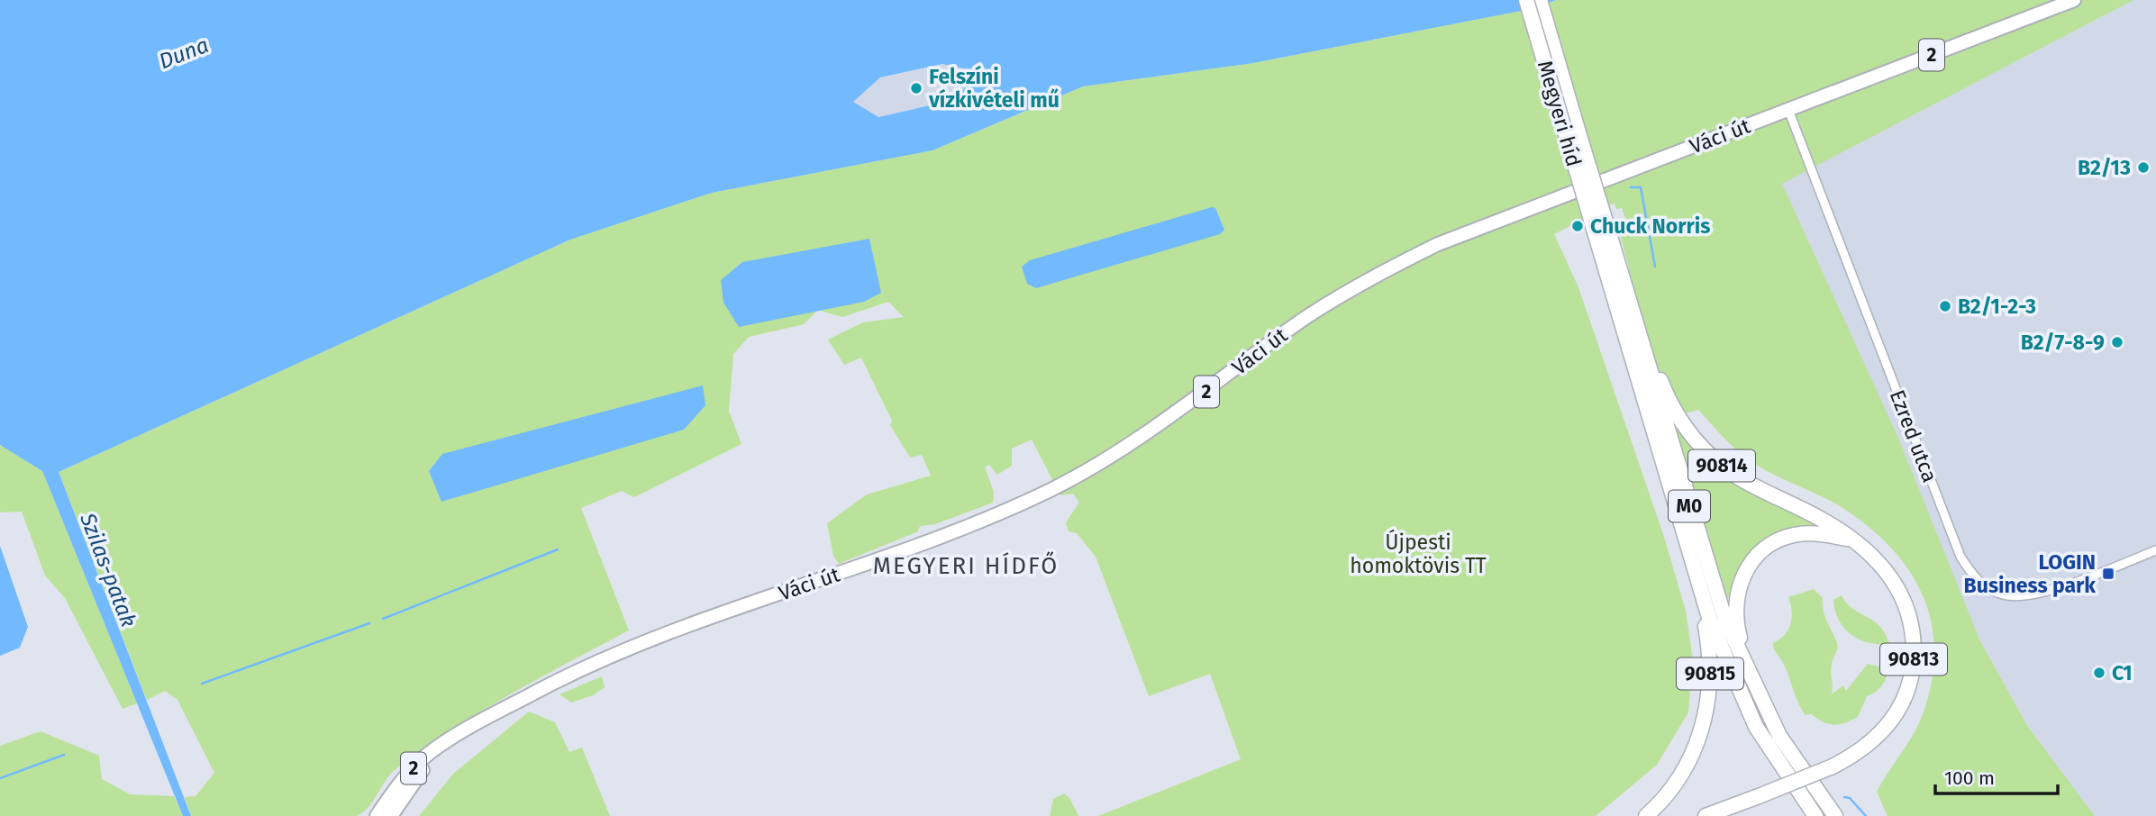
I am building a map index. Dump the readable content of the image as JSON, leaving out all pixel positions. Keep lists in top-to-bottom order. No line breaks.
{"streets":{"highway":["Megyeri híd","90814","M0","90813","90815"],"main road":["2","Váci út"],"street":["Ezred utca"]},"crossings":[["Megyeri híd","M0"],["Váci út","Ezred utca"],["90814","M0"],["90814","90813"],["M0","90815"]],"districts":["MEGYERI HÍDFŐ"],"water":["Duna","Szilas-patak"],"parks":["Újpesti homoktövis TT"],"places":{"other":["Felszíni vízkivételi mű","B2/13","Chuck Norris","B2/1-2-3","B2/7-8-9","C1"],"transit":["LOGIN Business park"]},"scale_bar":"100 m"}
